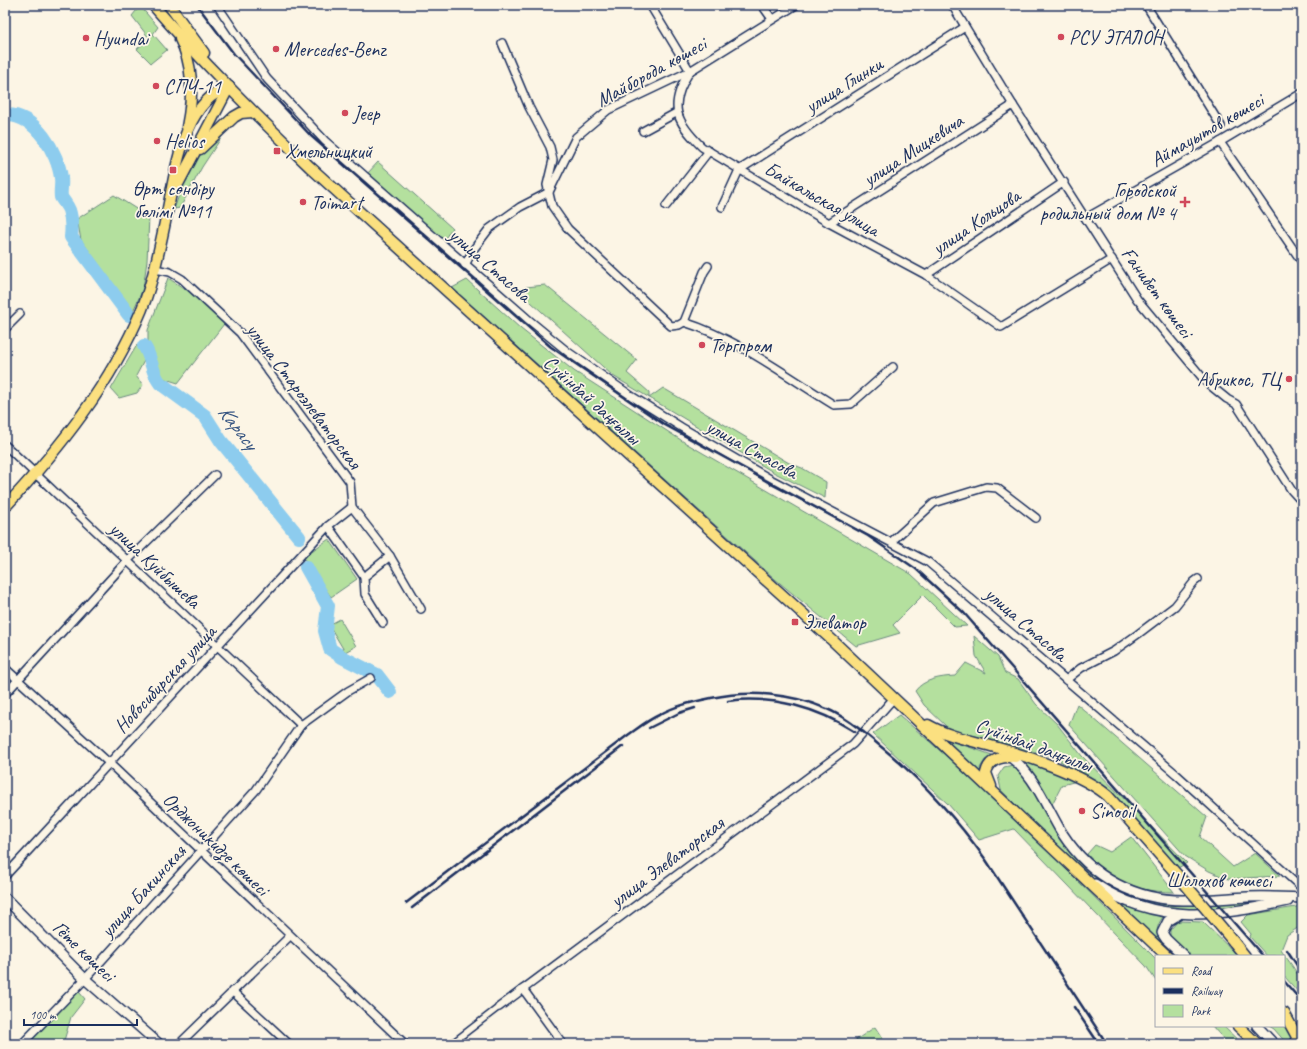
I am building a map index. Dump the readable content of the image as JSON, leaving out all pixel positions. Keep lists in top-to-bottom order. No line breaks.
{"streets":{"main road":["Сүйінбай даңғылы","Шолохов көшесі","Гёте көшесі"],"street":["Майборода көшесі","улица Глинки","Аймауытов көшесі","улица Мицкевича","Байкальская улица","улица Кольцова","улица Стасова","Ғанибет көшесі","улица Староэлеваторская","улица Куйбышева","Новосибирская улица","Орджоникидзе көшесі","улица Элеваторская","улица Бакинская"]},"crossings":[["улица Глинки","Байкальская улица"],["улица Глинки","Ғанибет көшесі"],["Аймауытов көшесі","Ғанибет көшесі"],["улица Мицкевича","Байкальская улица"],["улица Мицкевича","Ғанибет көшесі"],["Байкальская улица","улица Кольцова"],["Байкальская улица","Ғанибет көшесі"],["улица Кольцова","Ғанибет көшесі"],["улица Староэлеваторская","Новосибирская улица"],["Сүйінбай даңғылы","улица Элеваторская"],["Сүйінбай даңғылы","Шолохов көшесі"],["улица Куйбышева","Новосибирская улица"],["улица Куйбышева","улица Бакинская"],["Новосибирская улица","Орджоникидзе көшесі"],["Орджоникидзе көшесі","улица Бакинская"],["улица Бакинская","Гёте көшесі"]],"water":["Карасу"],"places":{"other":["РСУ ЭТАЛОН","Hyundai","Mercedes-Benz","СПЧ-11","Jeep","Helios","Toimart","Торгпром","Абрикос, ТЦ","Sinooil"],"transit":["Хмельницкий","Өрт сөндіру бөлімі №11","Элеватор"],"health":["Городской родильный дом № 4"]},"legend":["Road","Railway","Park"],"scale_bar":"100 m"}
